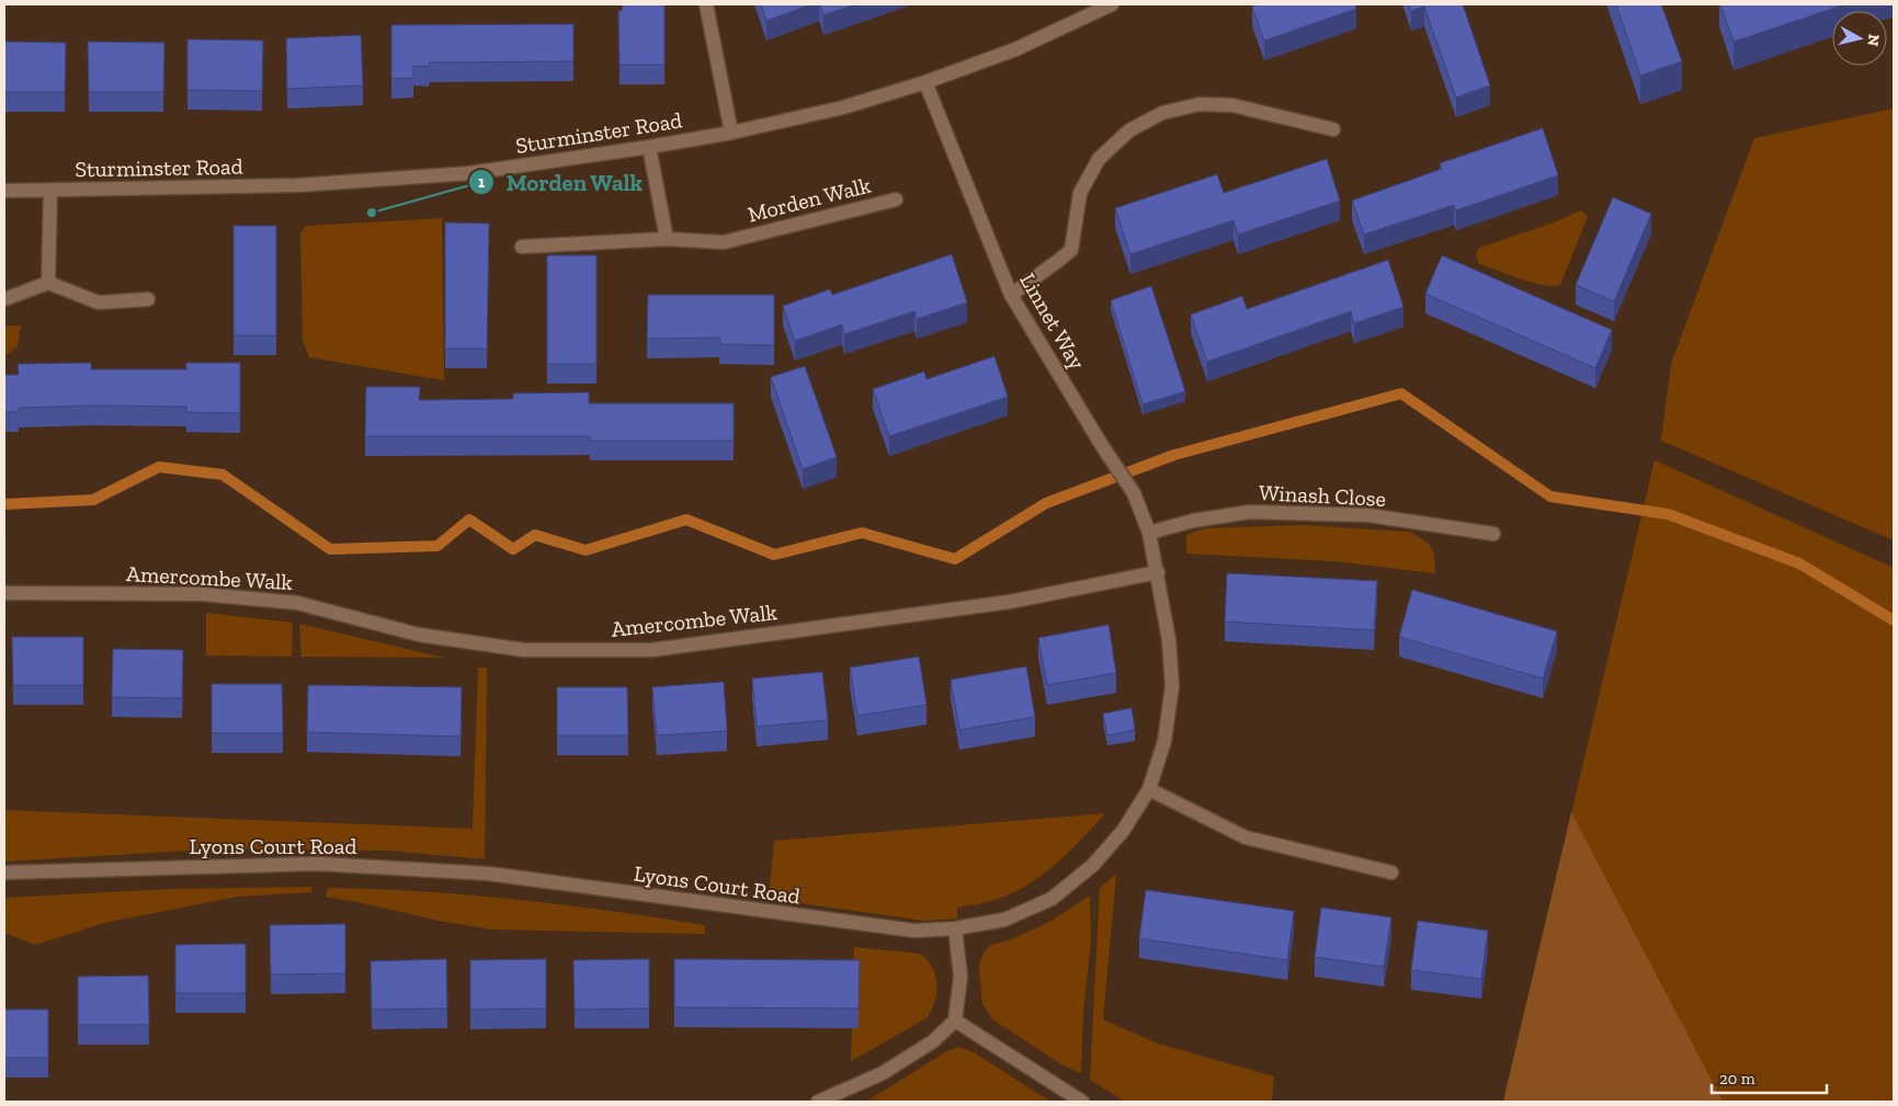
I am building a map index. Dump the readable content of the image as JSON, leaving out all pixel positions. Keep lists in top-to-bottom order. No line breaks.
{"streets":{"street":["Sturminster Road","Morden Walk","Linnet Way","Winash Close","Amercombe Walk","Lyons Court Road"]},"crossings":[["Sturminster Road","Linnet Way"],["Linnet Way","Winash Close"],["Linnet Way","Amercombe Walk"],["Linnet Way","Lyons Court Road"],["Amercombe Walk","Lyons Court Road"]],"places":["Morden Walk"],"scale_bar":"20 m","north":"right"}
